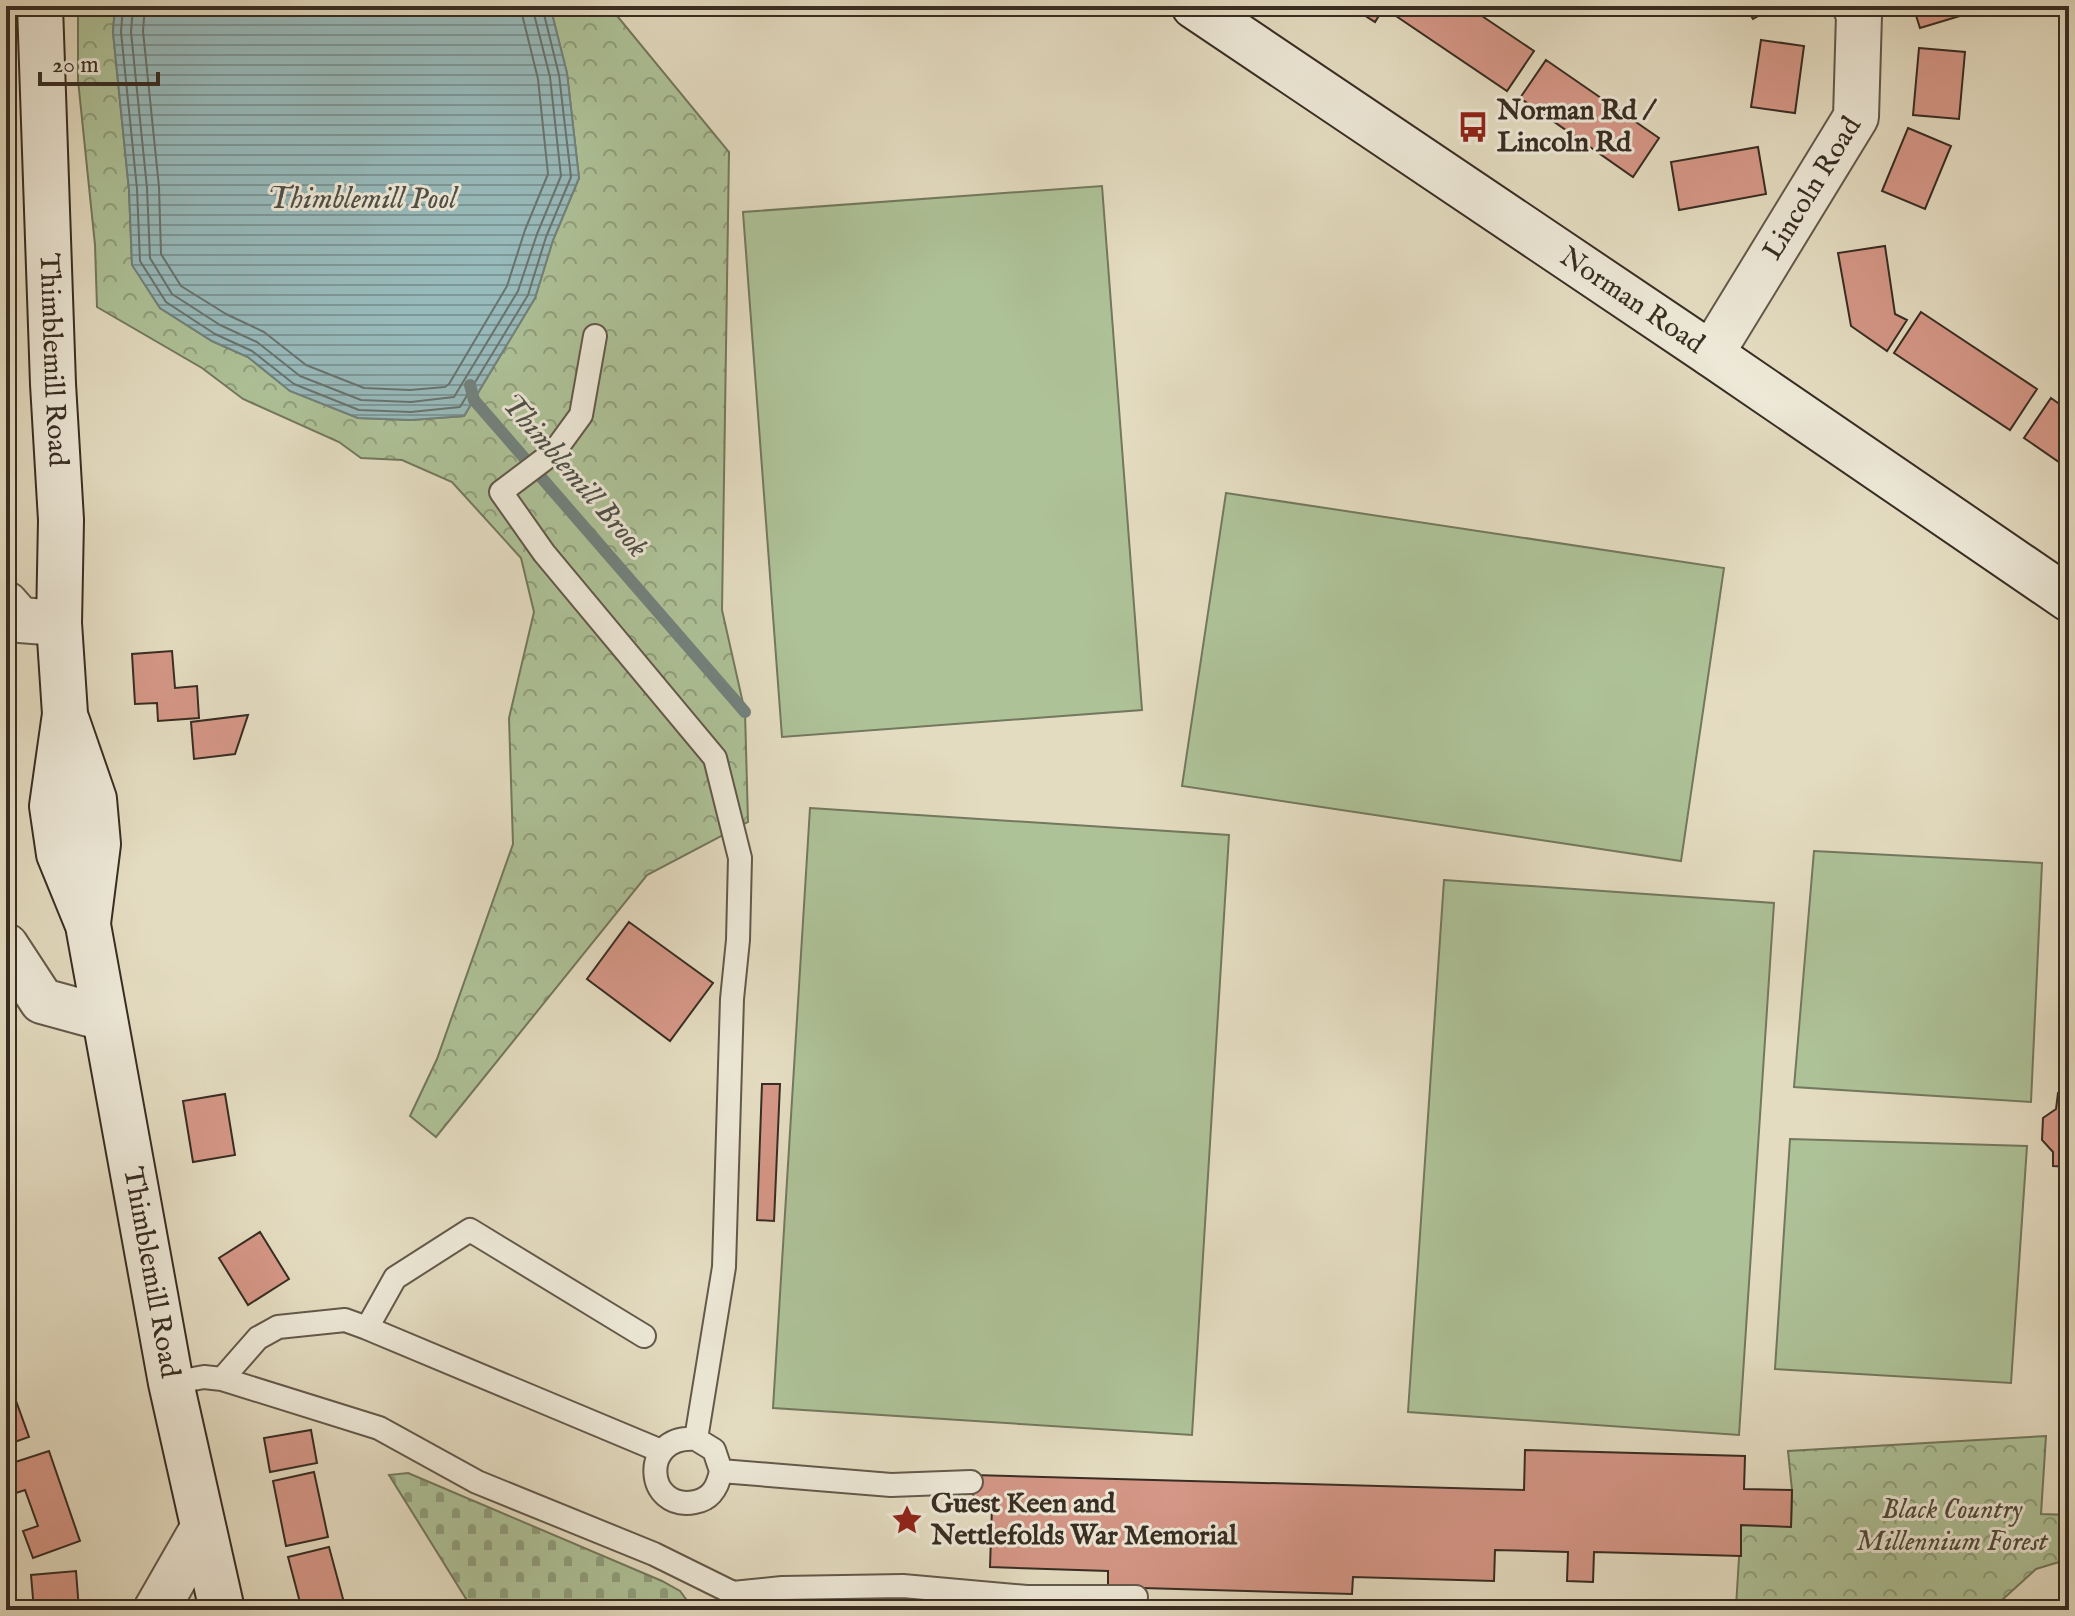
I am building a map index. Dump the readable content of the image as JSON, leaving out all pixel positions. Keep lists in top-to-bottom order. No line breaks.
{"streets":{"street":["Lincoln Road","Norman Road","Thimblemill Road"]},"crossings":[["Lincoln Road","Norman Road"]],"water":["Thimblemill Pool","Thimblemill Brook"],"parks":["Black Country Millennium Forest"],"places":{"bus stop":["Norman Rd / Lincoln Rd"],"place":["Guest Keen and Nettlefolds War Memorial"]},"scale_bar":"20 m"}
